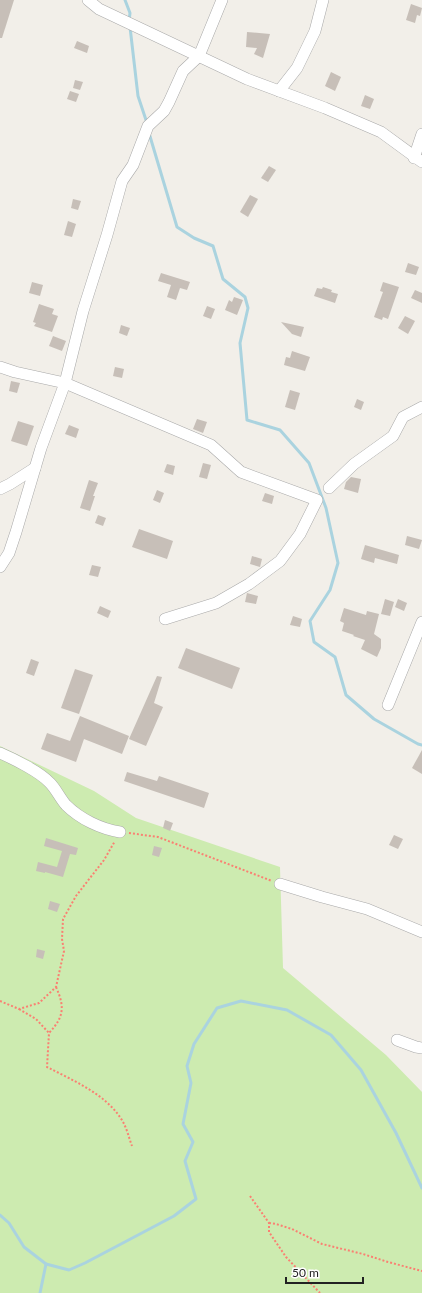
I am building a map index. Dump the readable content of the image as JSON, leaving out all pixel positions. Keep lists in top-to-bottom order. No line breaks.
{"scale_bar":"50 m"}
